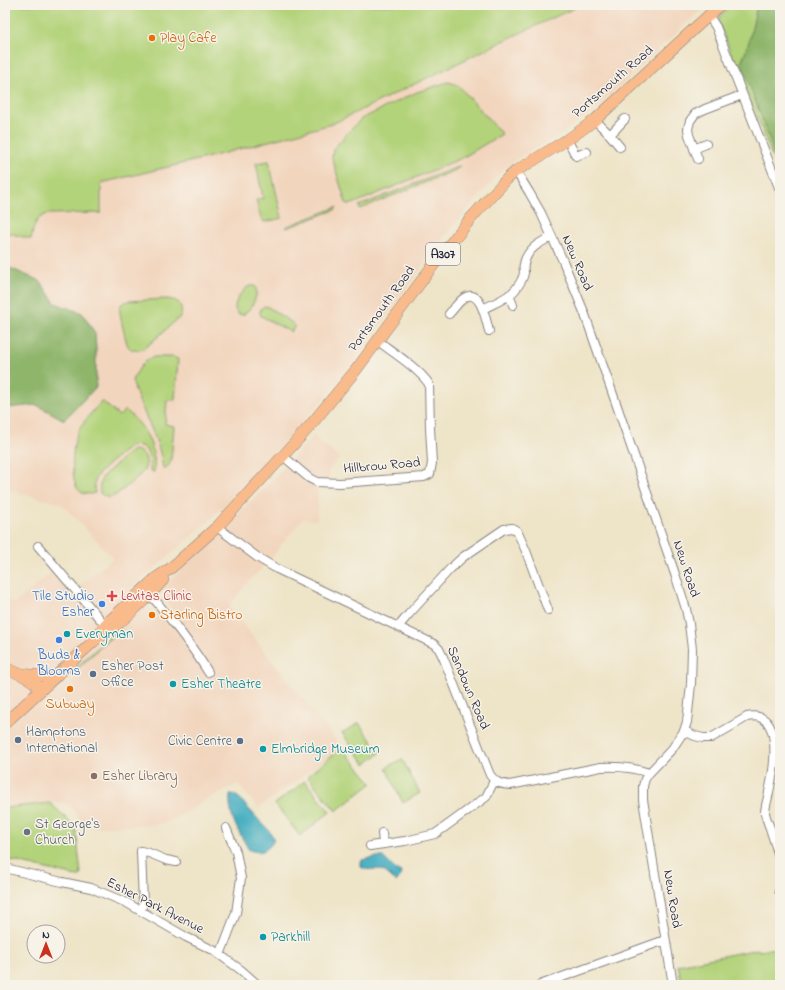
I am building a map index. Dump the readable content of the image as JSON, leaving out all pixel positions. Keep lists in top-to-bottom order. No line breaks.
{"streets":{"main road":["Portsmouth Road","A307"],"street":["New Road","Hillbrow Road","Sandown Road","Esher Park Avenue"]},"crossings":[["Portsmouth Road","A307"],["Portsmouth Road","New Road"],["Portsmouth Road","Hillbrow Road"],["Portsmouth Road","Sandown Road"]],"places":{"other":["Play Cafe","Tile Studio Esher","Starling Bistro","Everyman","Buds & Blooms","Esher Post Office","Esher Theatre","Subway","Hamptons International","Civic Centre","Elmbridge Museum","Esher Library","St George's Church","Parkhill"],"health":["Levitas Clinic"]},"north":"top"}
